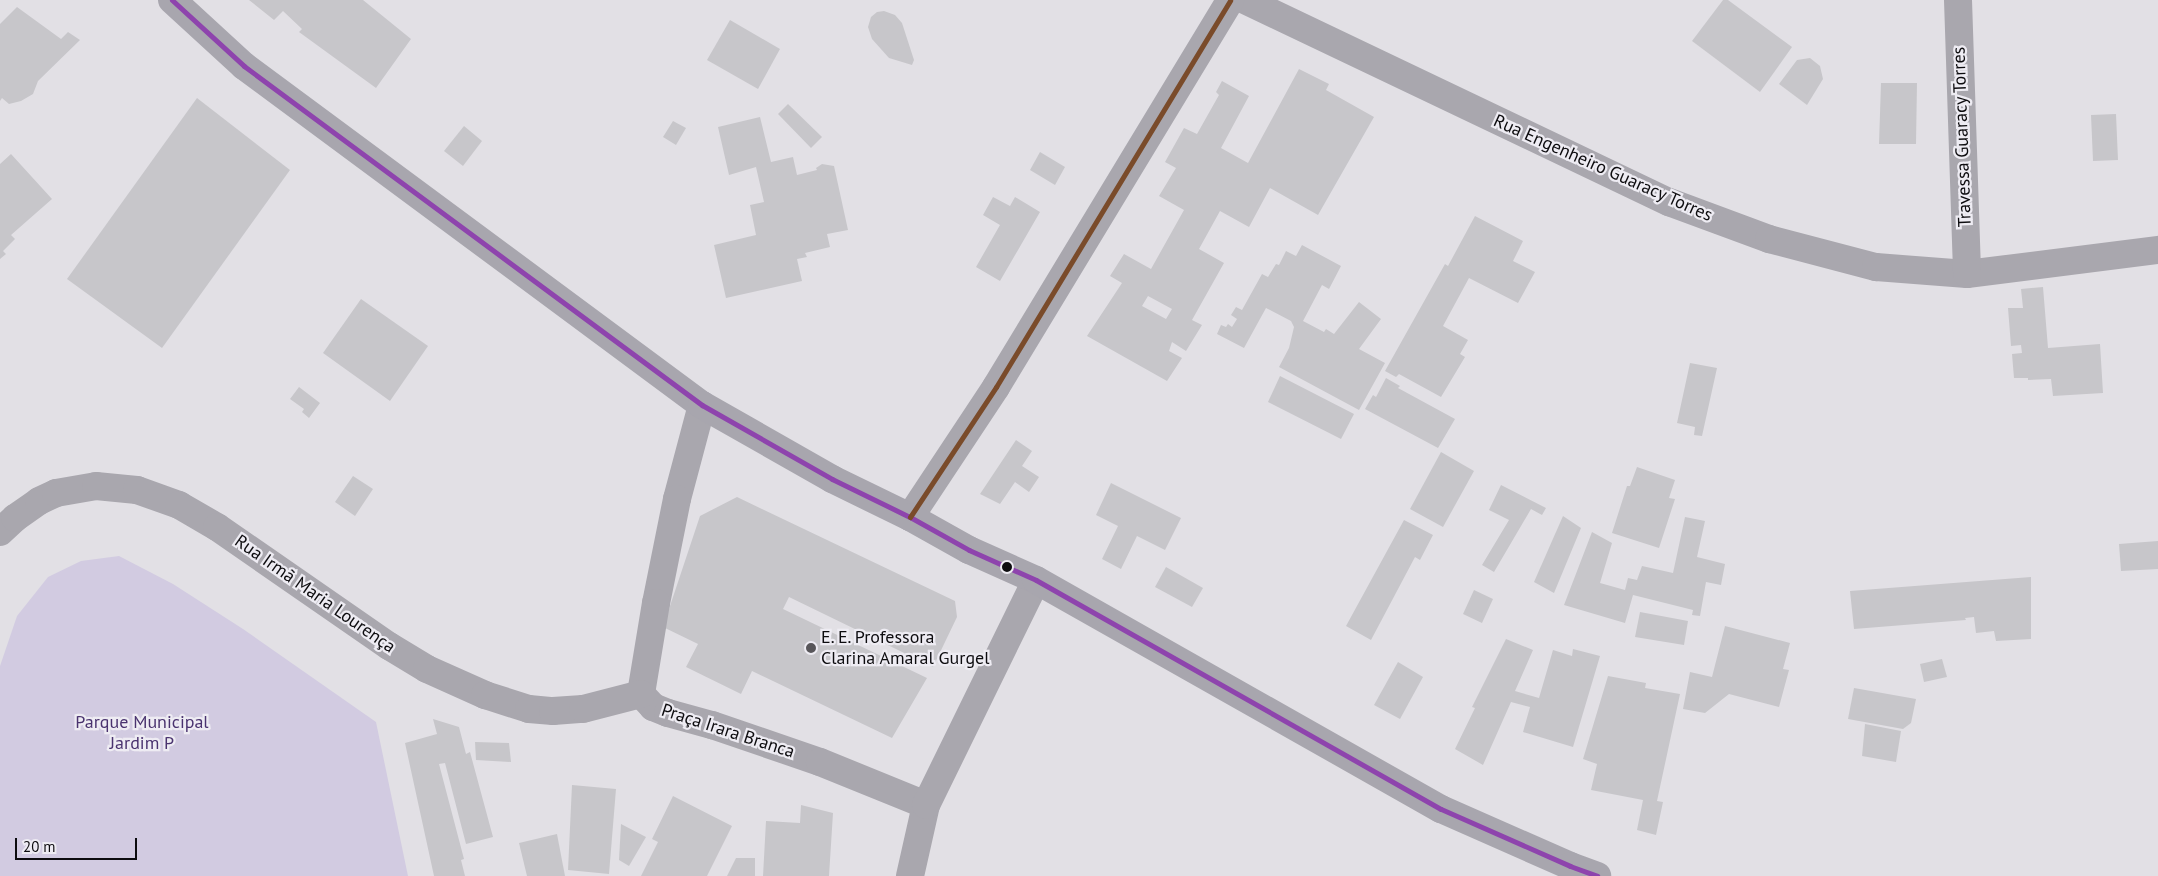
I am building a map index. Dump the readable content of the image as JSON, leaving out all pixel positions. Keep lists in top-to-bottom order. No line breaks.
{"streets":{"street":["Travessa Guaracy Torres","Rua Engenheiro Guaracy Torres","Rua Irmã Maria Lourença","Praça Irara Branca"]},"crossings":[["Travessa Guaracy Torres","Rua Engenheiro Guaracy Torres"],["Rua Irmã Maria Lourença","Praça Irara Branca"]],"parks":["Parque Municipal Jardim P"],"places":["E. E. Professora Clarina Amaral Gurgel"],"scale_bar":"20 m"}
